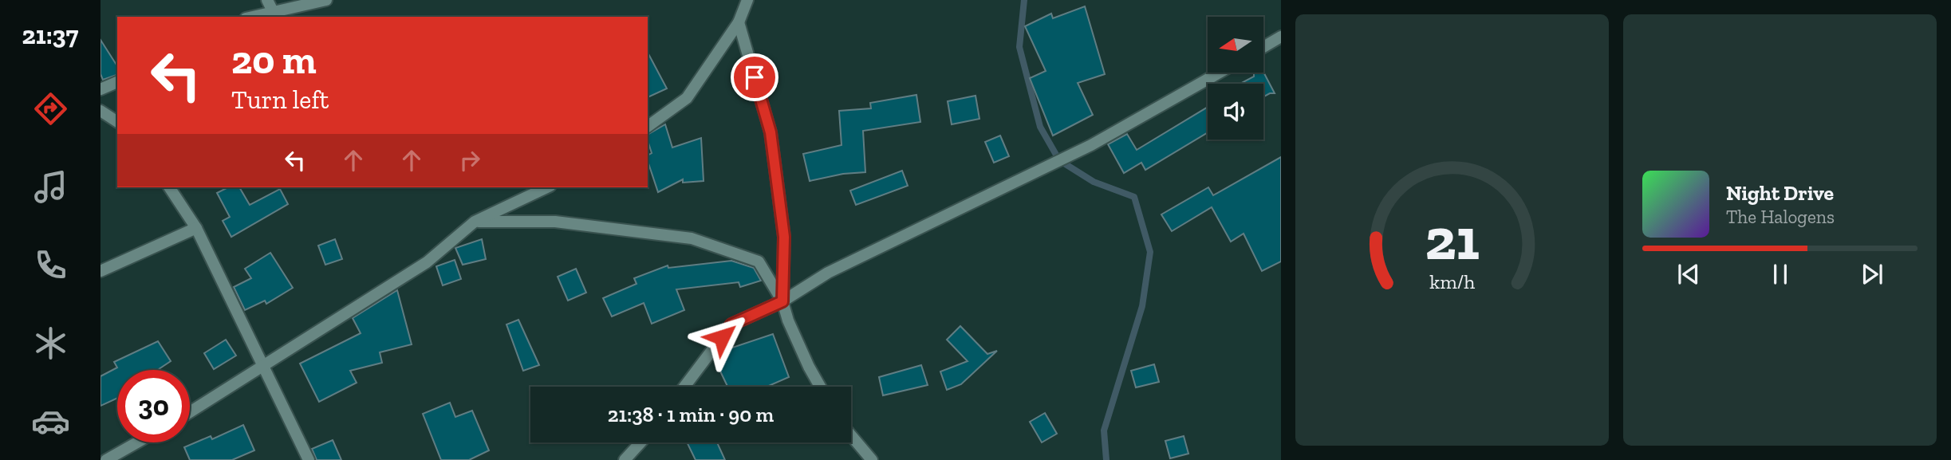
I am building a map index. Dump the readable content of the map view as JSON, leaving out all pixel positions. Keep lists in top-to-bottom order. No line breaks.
{"north":"left","page":{"tabs":"21:37","turn":["20 m","Turn left"],"song":["Night Drive","The Halogens"],"limit":"30","trip":"21:38 · 1 min · 90 m","gauge":["21","km/h"]}}
